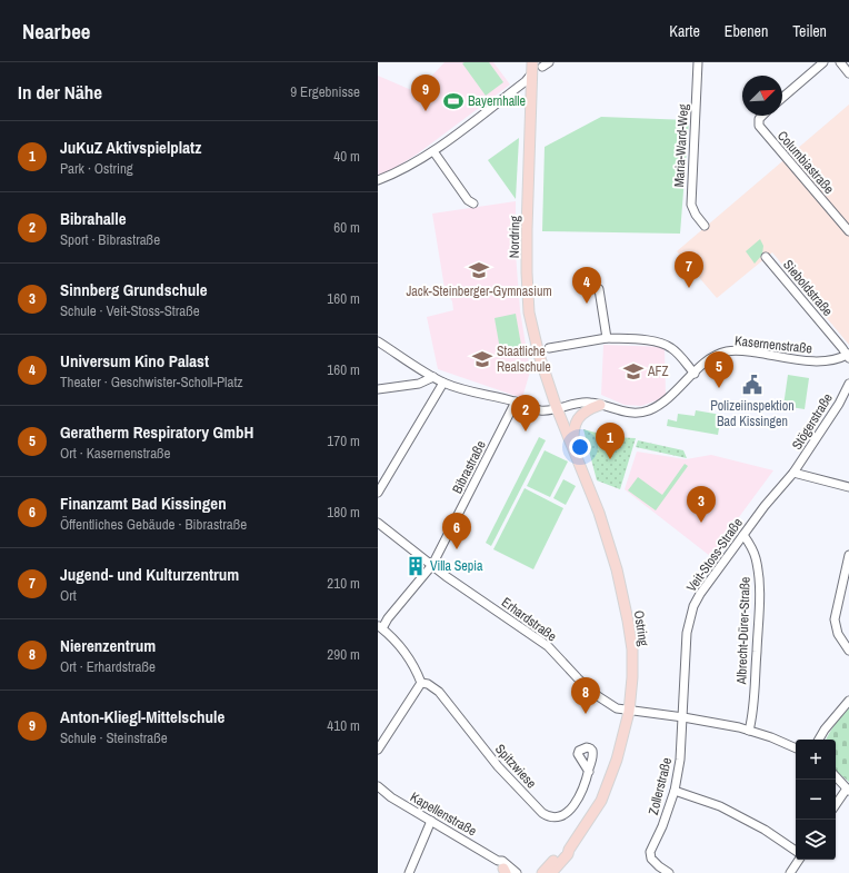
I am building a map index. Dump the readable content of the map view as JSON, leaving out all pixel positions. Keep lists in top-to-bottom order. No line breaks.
{"streets":{"main road":["Nordring","Ostring"],"street":["Maria-Ward-Weg","Columbiastraße","Sieboldstraße","Kasernenstraße","Stögerstraße","Bibrastraße","Veit-Stoss-Straße","Erhardstraße","Albrecht-Dürer-Straße","Spitzwiese","Zollerstraße","Kapellenstraße"]},"crossings":[["Nordring","Kasernenstraße"],["Nordring","Ostring"],["Sieboldstraße","Kasernenstraße"],["Kasernenstraße","Bibrastraße"],["Kasernenstraße","Ostring"],["Stögerstraße","Veit-Stoss-Straße"],["Bibrastraße","Erhardstraße"],["Veit-Stoss-Straße","Erhardstraße"],["Veit-Stoss-Straße","Albrecht-Dürer-Straße"],["Veit-Stoss-Straße","Zollerstraße"],["Erhardstraße","Ostring"],["Erhardstraße","Albrecht-Dürer-Straße"],["Erhardstraße","Zollerstraße"]],"places":{"sports":["Bayernhalle"],"school or university":["Jack-Steinberger-Gymnasium","Staatliche Realschule","AFZ"],"public building":["Polizeiinspektion Bad Kissingen"],"building":["Villa Sepia"]},"north":"top right","page":{"header":"Nearbee","nav":["Karte","Ebenen","Teilen"],"heading":["In der Nähe","9 Ergebnisse"],"pins":["9","7","4","5","2","1","3","6","8"],"list":[{"mark":"1","name":"JuKuZ Aktivspielplatz","note":"Park · Ostring","value":"40 m"},{"mark":"2","name":"Bibrahalle","note":"Sport · Bibrastraße","value":"60 m"},{"mark":"3","name":"Sinnberg Grundschule","note":"Schule · Veit-Stoss-Straße","value":"160 m"},{"mark":"4","name":"Universum Kino Palast","note":"Theater · Geschwister-Scholl-Platz","value":"160 m"},{"mark":"5","name":"Geratherm Respiratory GmbH","note":"Ort · Kasernenstraße","value":"170 m"},{"mark":"6","name":"Finanzamt Bad Kissingen","note":"Öffentliches Gebäude · Bibrastraße","value":"180 m"},{"mark":"7","name":"Jugend- und Kulturzentrum","note":"Ort","value":"210 m"},{"mark":"8","name":"Nierenzentrum","note":"Ort · Erhardstraße","value":"290 m"},{"mark":"9","name":"Anton-Kliegl-Mittelschule","note":"Schule · Steinstraße","value":"410 m"}],"map_buttons":["+","−"]}}
